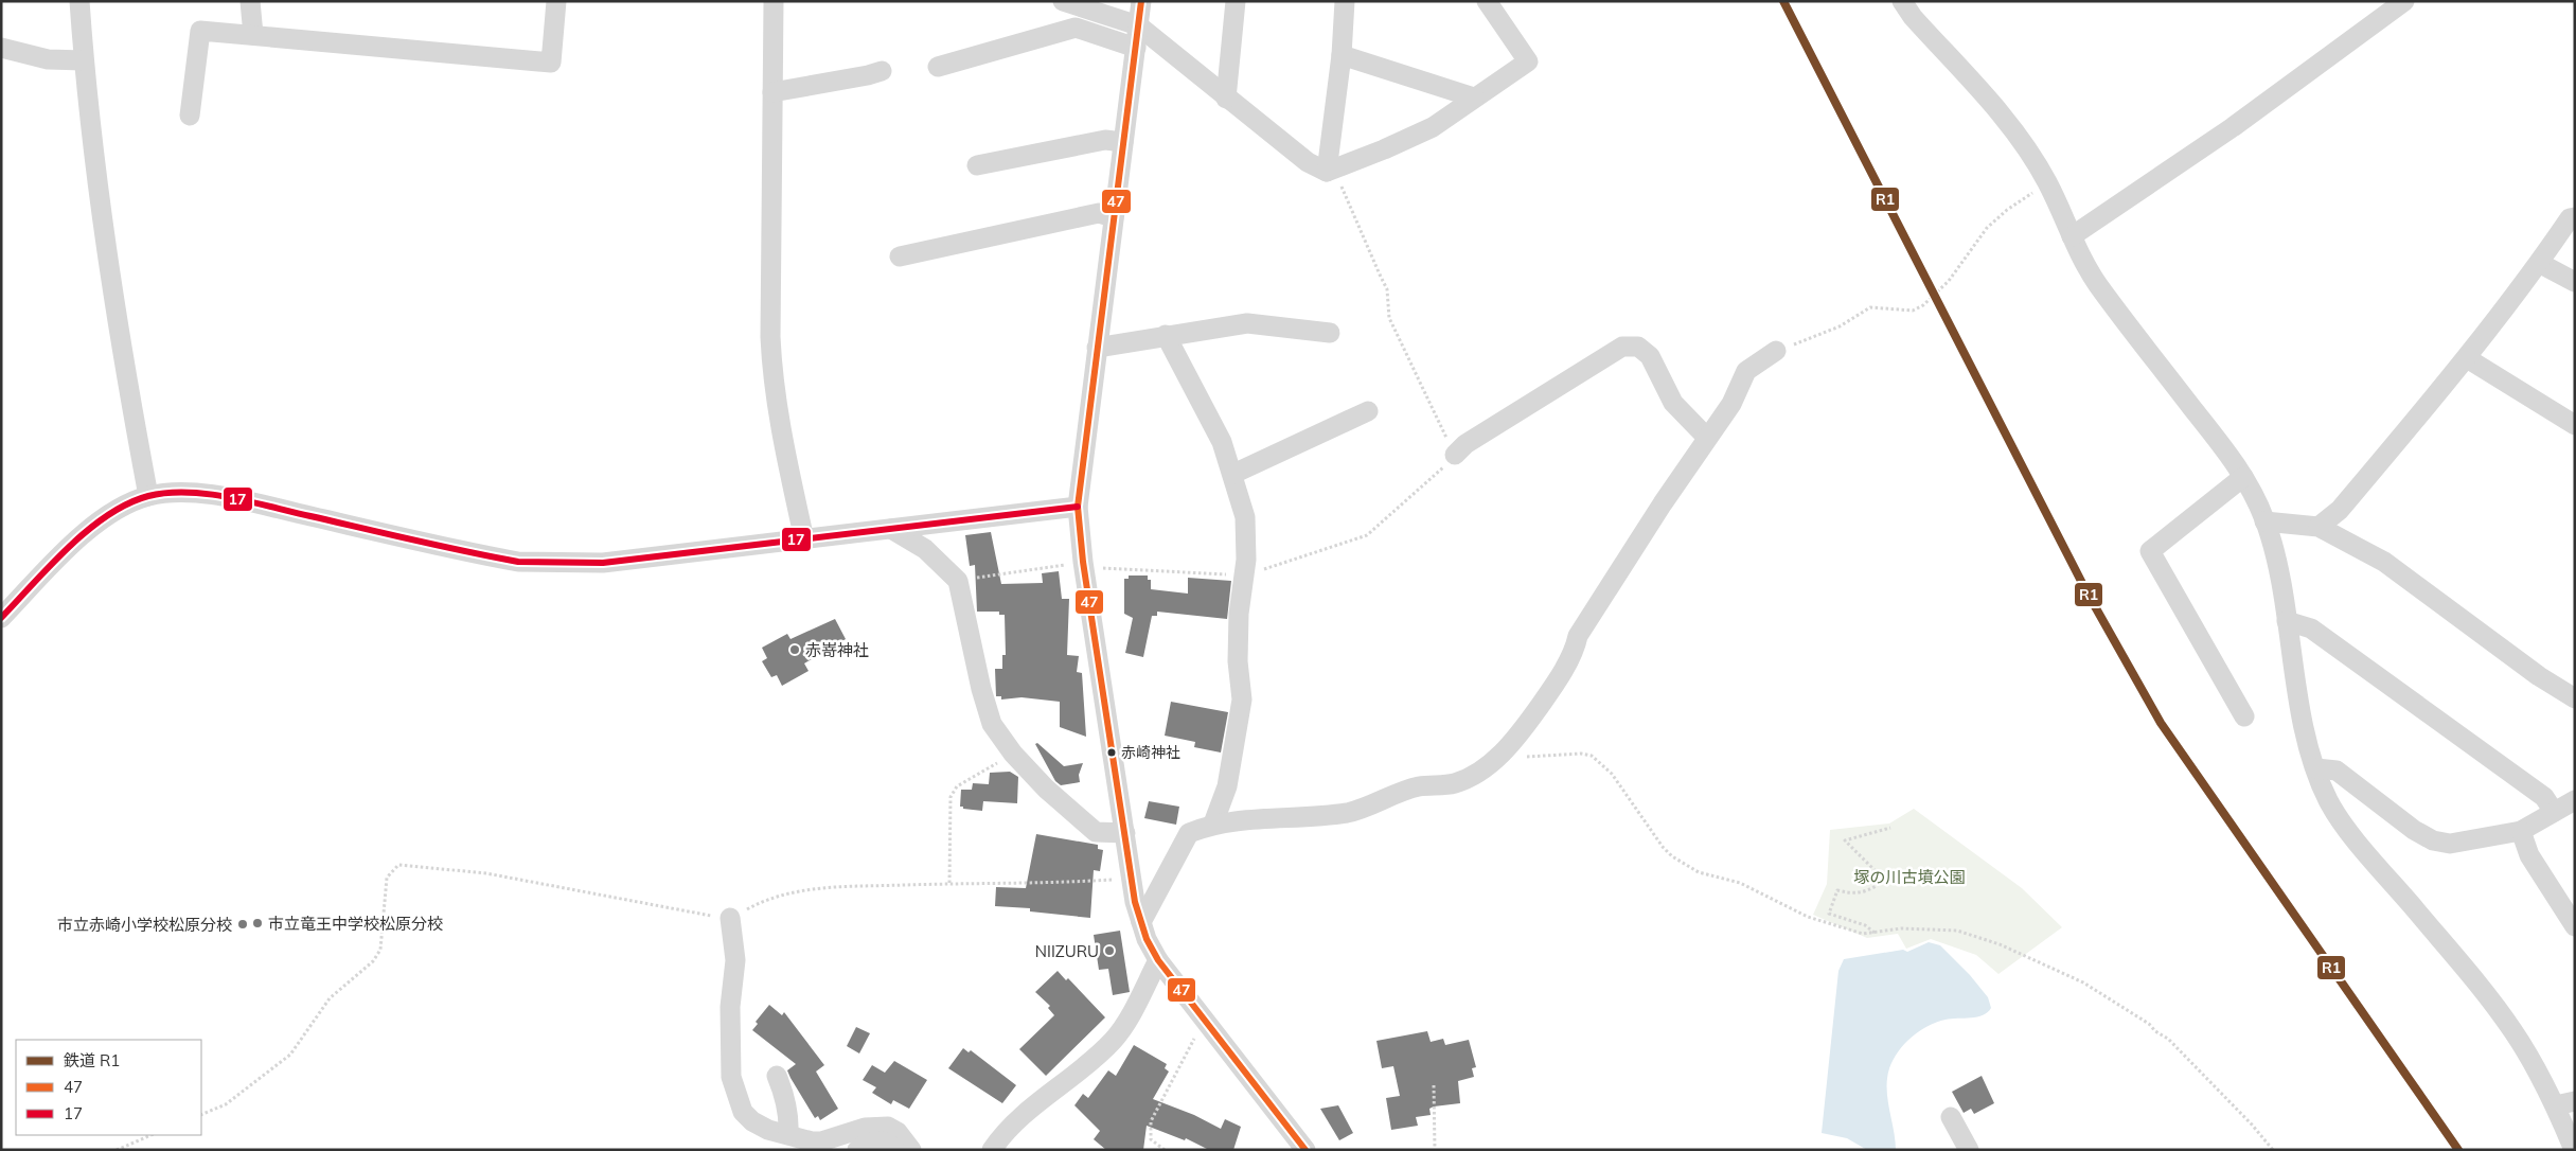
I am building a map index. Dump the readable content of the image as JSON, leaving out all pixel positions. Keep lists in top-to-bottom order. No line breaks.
{"parks":["塚の川古墳公園"],"places":["赤嵜神社","赤崎神社","市立竜王中学校松原分校","市立赤崎小学校松原分校","NIIZURU"],"lines":["rail line R1","transit line 47","transit line 17"],"legend":["鉄道 R1","47","17"]}
